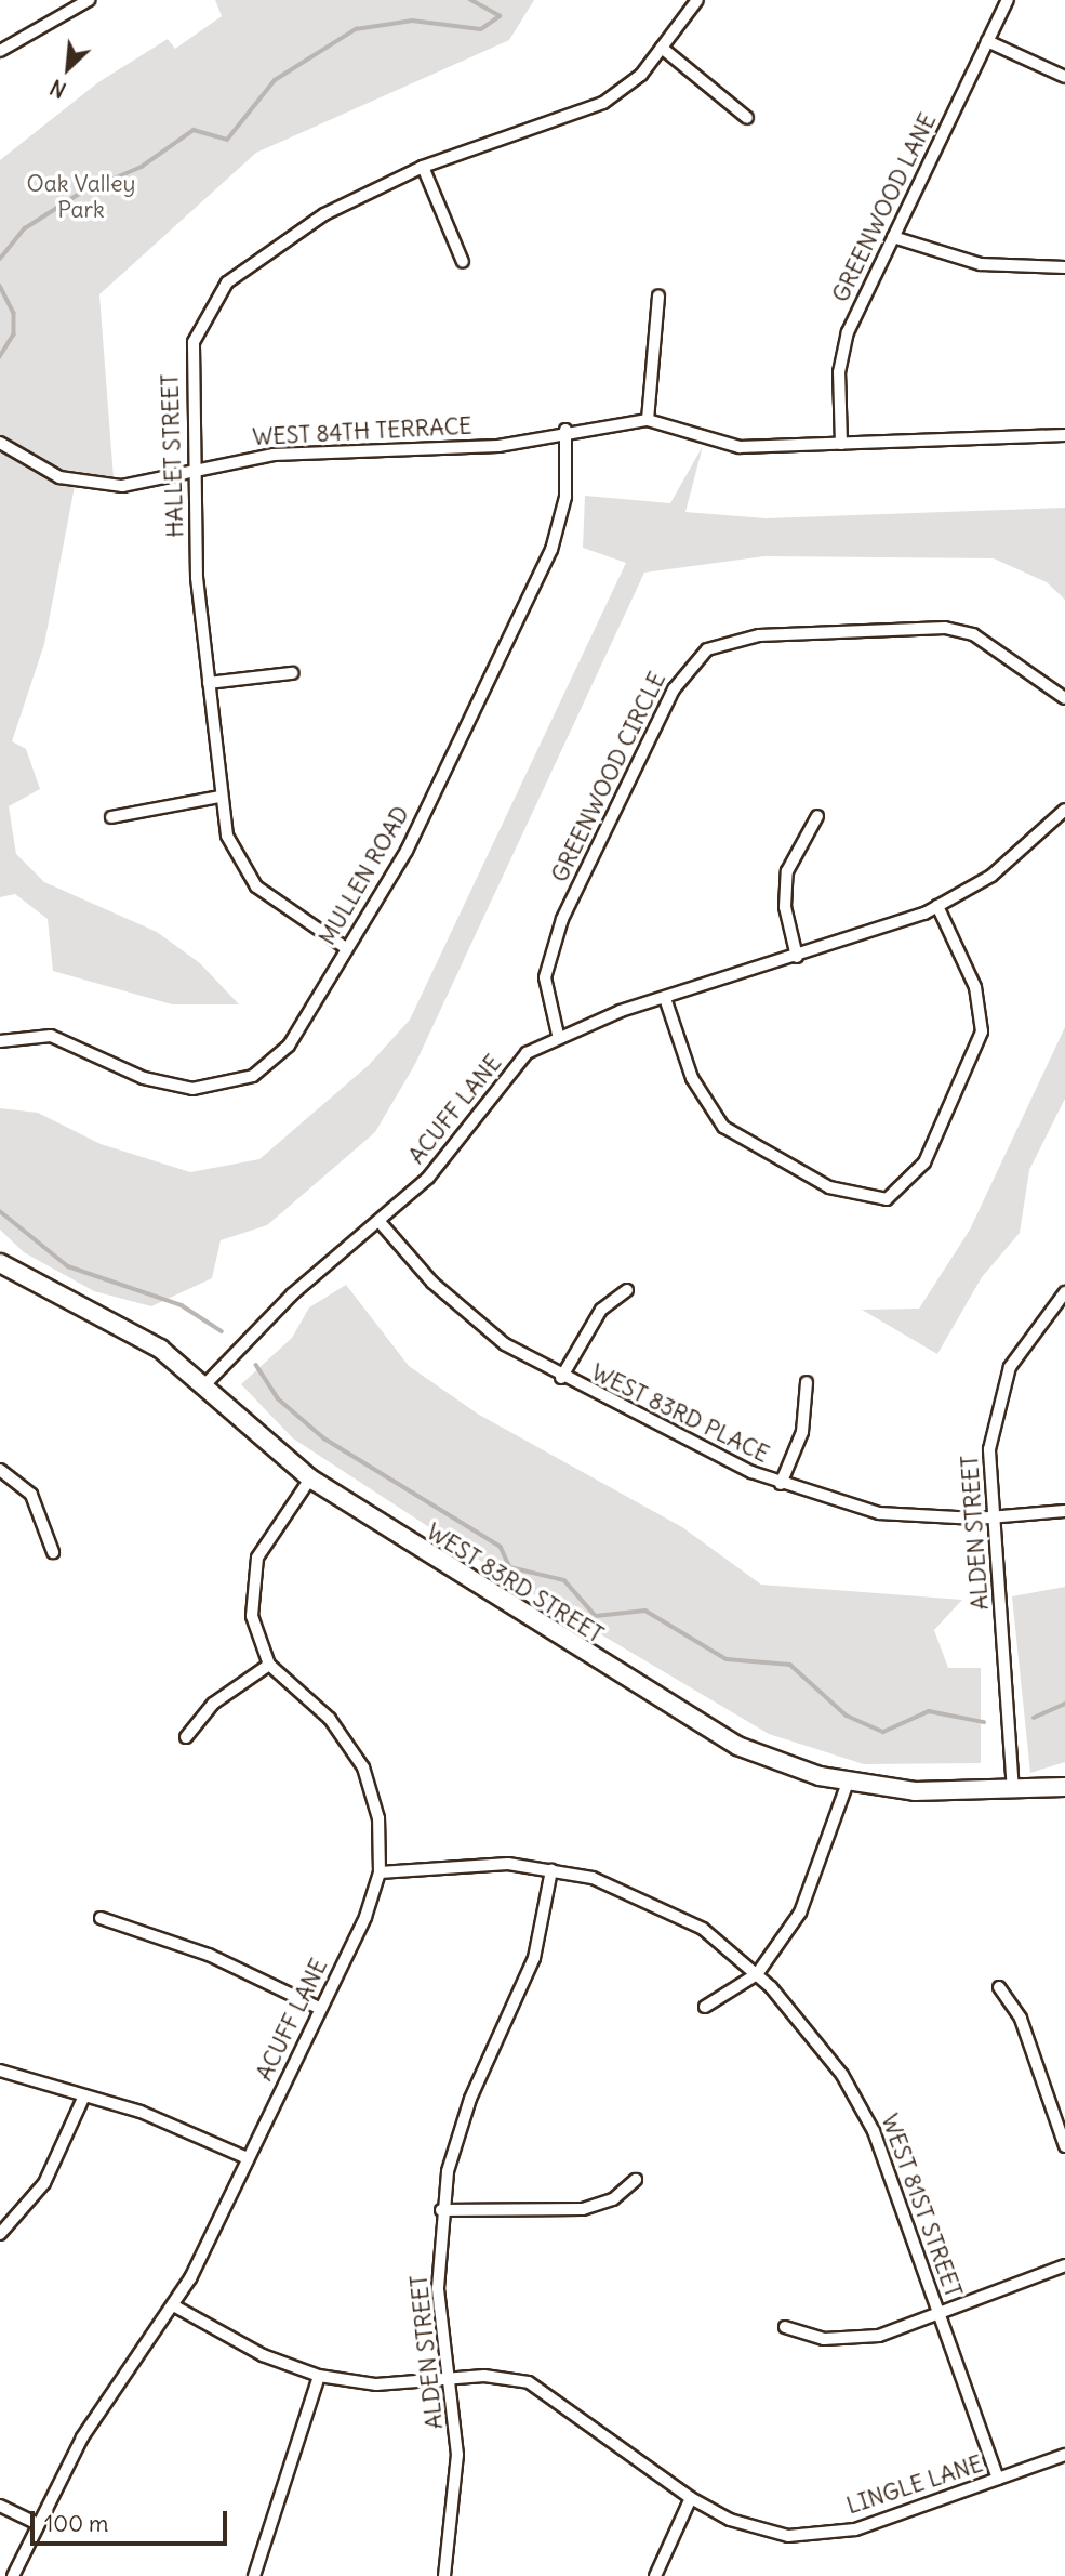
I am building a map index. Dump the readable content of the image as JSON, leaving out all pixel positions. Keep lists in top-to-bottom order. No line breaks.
{"streets":{"street":["GREENWOOD LANE","WEST 84TH TERRACE","HALLET STREET","GREENWOOD CIRCLE","MULLEN ROAD","ACUFF LANE","WEST 83RD PLACE","ALDEN STREET","WEST 83RD STREET","WEST 81ST STREET","LINGLE LANE"]},"crossings":[["GREENWOOD LANE","WEST 84TH TERRACE"],["WEST 84TH TERRACE","HALLET STREET"],["WEST 84TH TERRACE","MULLEN ROAD"],["HALLET STREET","MULLEN ROAD"],["GREENWOOD CIRCLE","ACUFF LANE"],["ACUFF LANE","WEST 83RD PLACE"],["ACUFF LANE","WEST 83RD STREET"],["ACUFF LANE","WEST 81ST STREET"],["ACUFF LANE","LINGLE LANE"],["WEST 83RD PLACE","ALDEN STREET"],["ALDEN STREET","WEST 83RD STREET"],["ALDEN STREET","WEST 81ST STREET"],["ALDEN STREET","LINGLE LANE"],["WEST 81ST STREET","LINGLE LANE"]],"parks":["Oak Valley Park"],"scale_bar":"100 m","north":"bottom left"}
